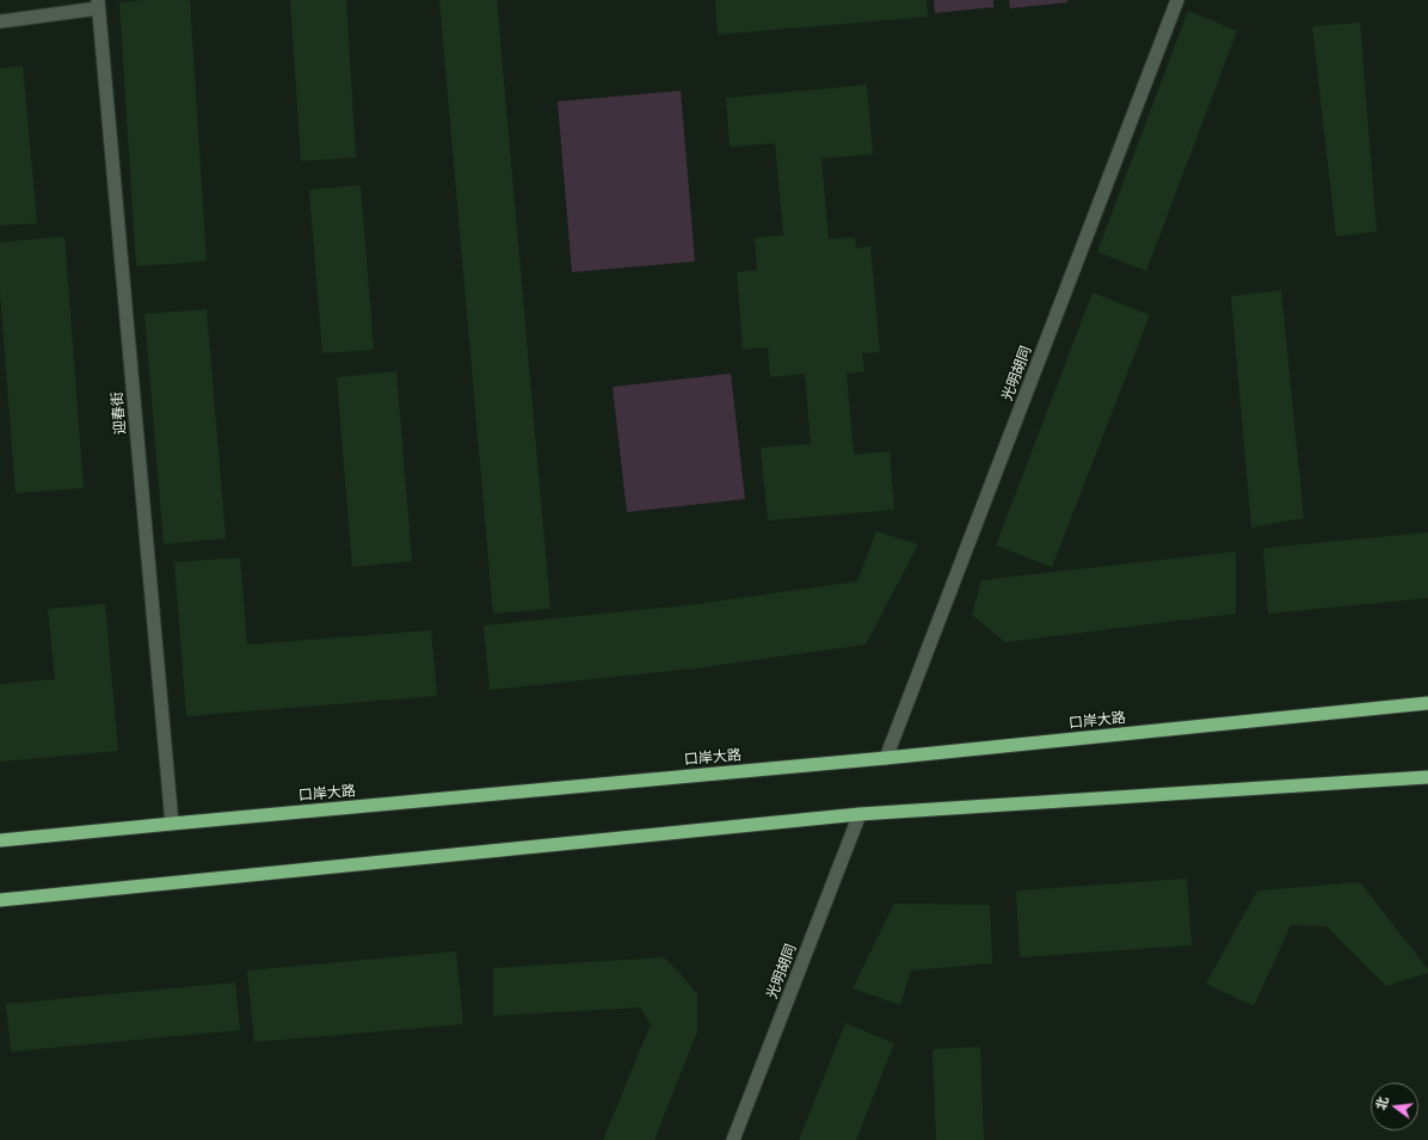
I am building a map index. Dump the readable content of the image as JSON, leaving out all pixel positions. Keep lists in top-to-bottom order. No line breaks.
{"streets":{"highway":["口岸大路"],"street":["光明胡同","迎春街"]},"crossings":[["光明胡同","口岸大路"],["迎春街","口岸大路"]],"north":"left"}
